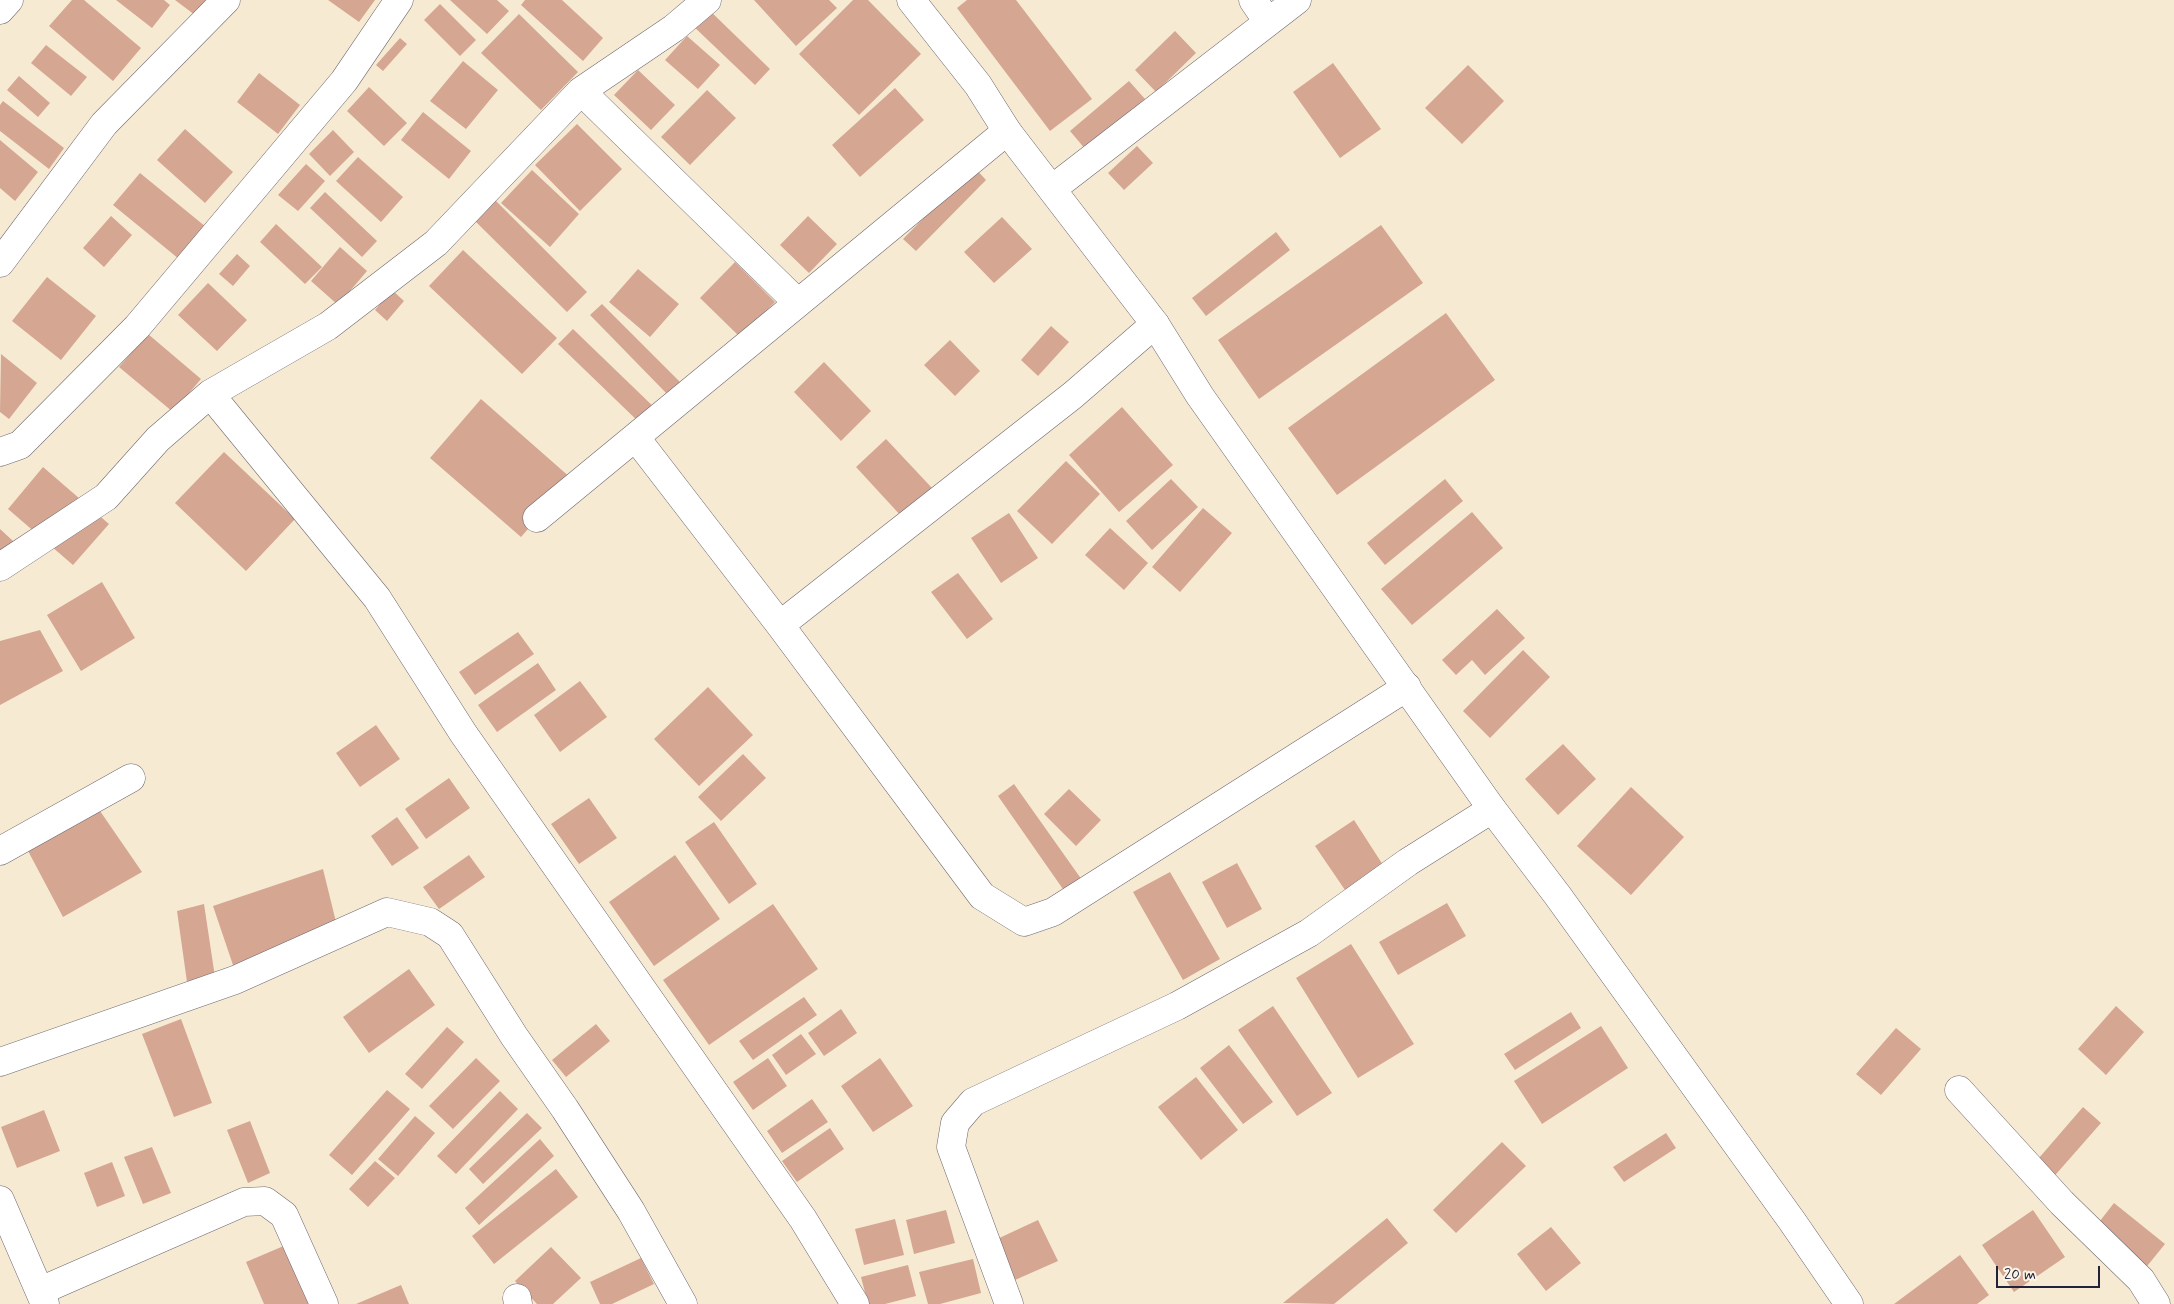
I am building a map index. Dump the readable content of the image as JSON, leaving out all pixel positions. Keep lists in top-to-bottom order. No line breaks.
{"scale_bar":"20 m"}
